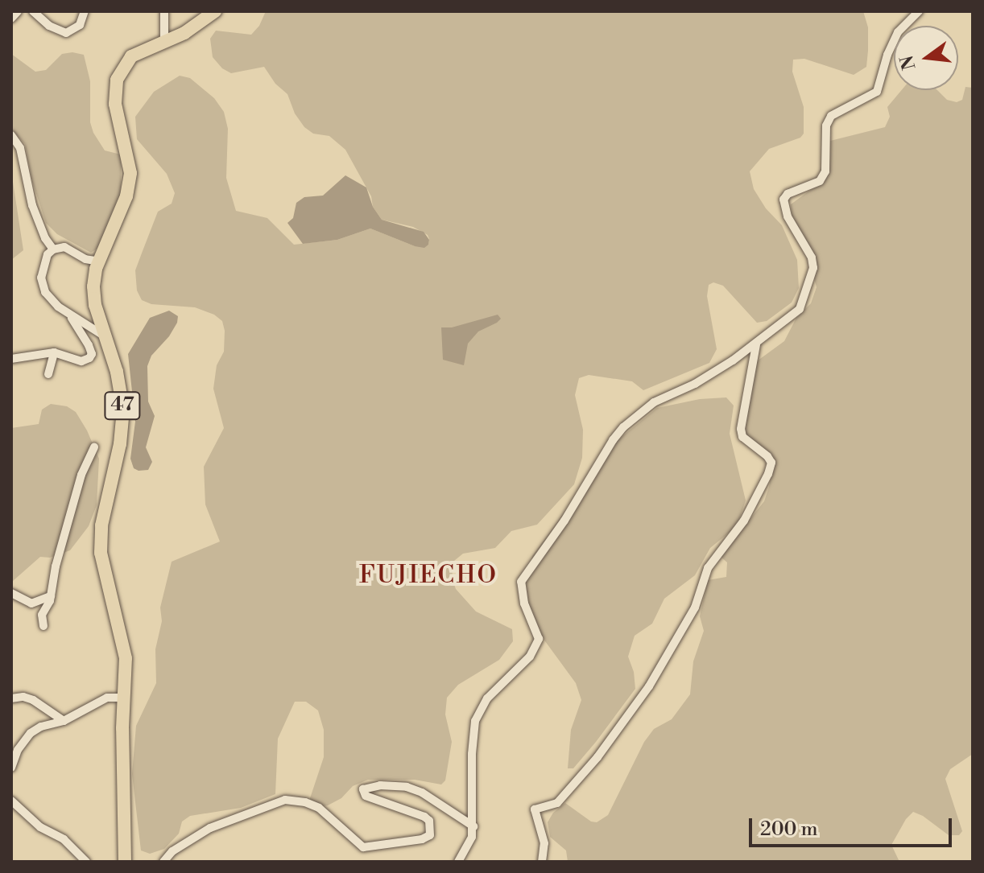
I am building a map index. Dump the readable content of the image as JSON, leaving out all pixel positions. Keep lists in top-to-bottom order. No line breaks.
{"streets":{"main road":["47"]},"districts":["FUJIECHO"],"scale_bar":"200 m","north":"left"}
